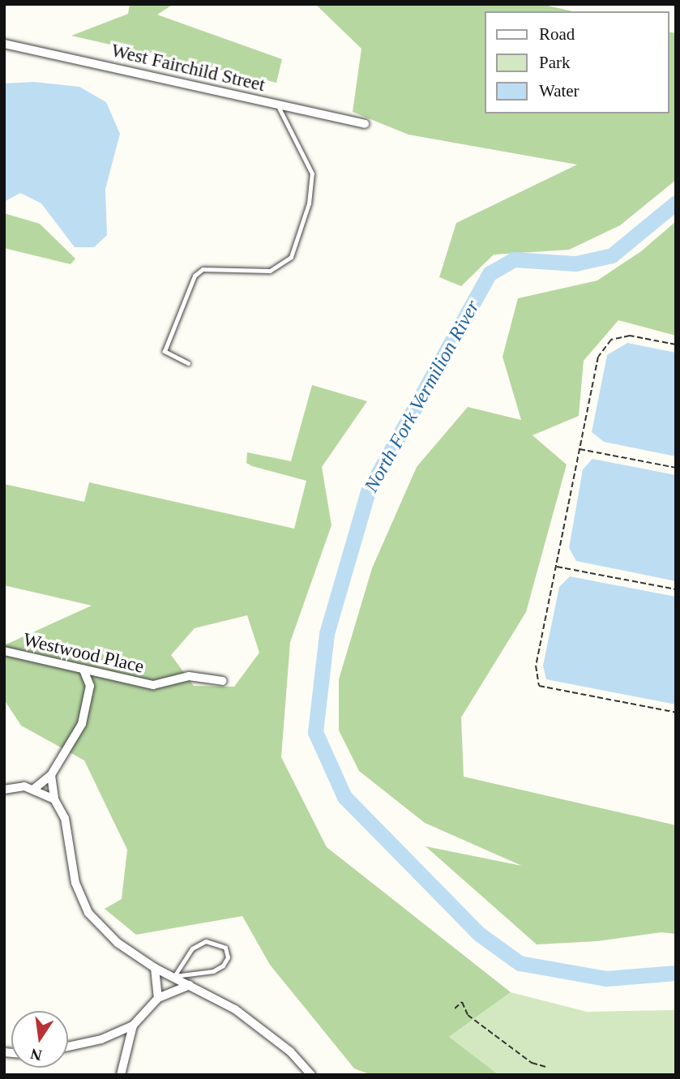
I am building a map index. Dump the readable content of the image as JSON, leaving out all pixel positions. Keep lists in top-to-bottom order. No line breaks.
{"streets":{"street":["West Fairchild Street","Westwood Place"]},"water":["North Fork Vermilion River"],"legend":["Road","Park","Water"],"north":"bottom"}
